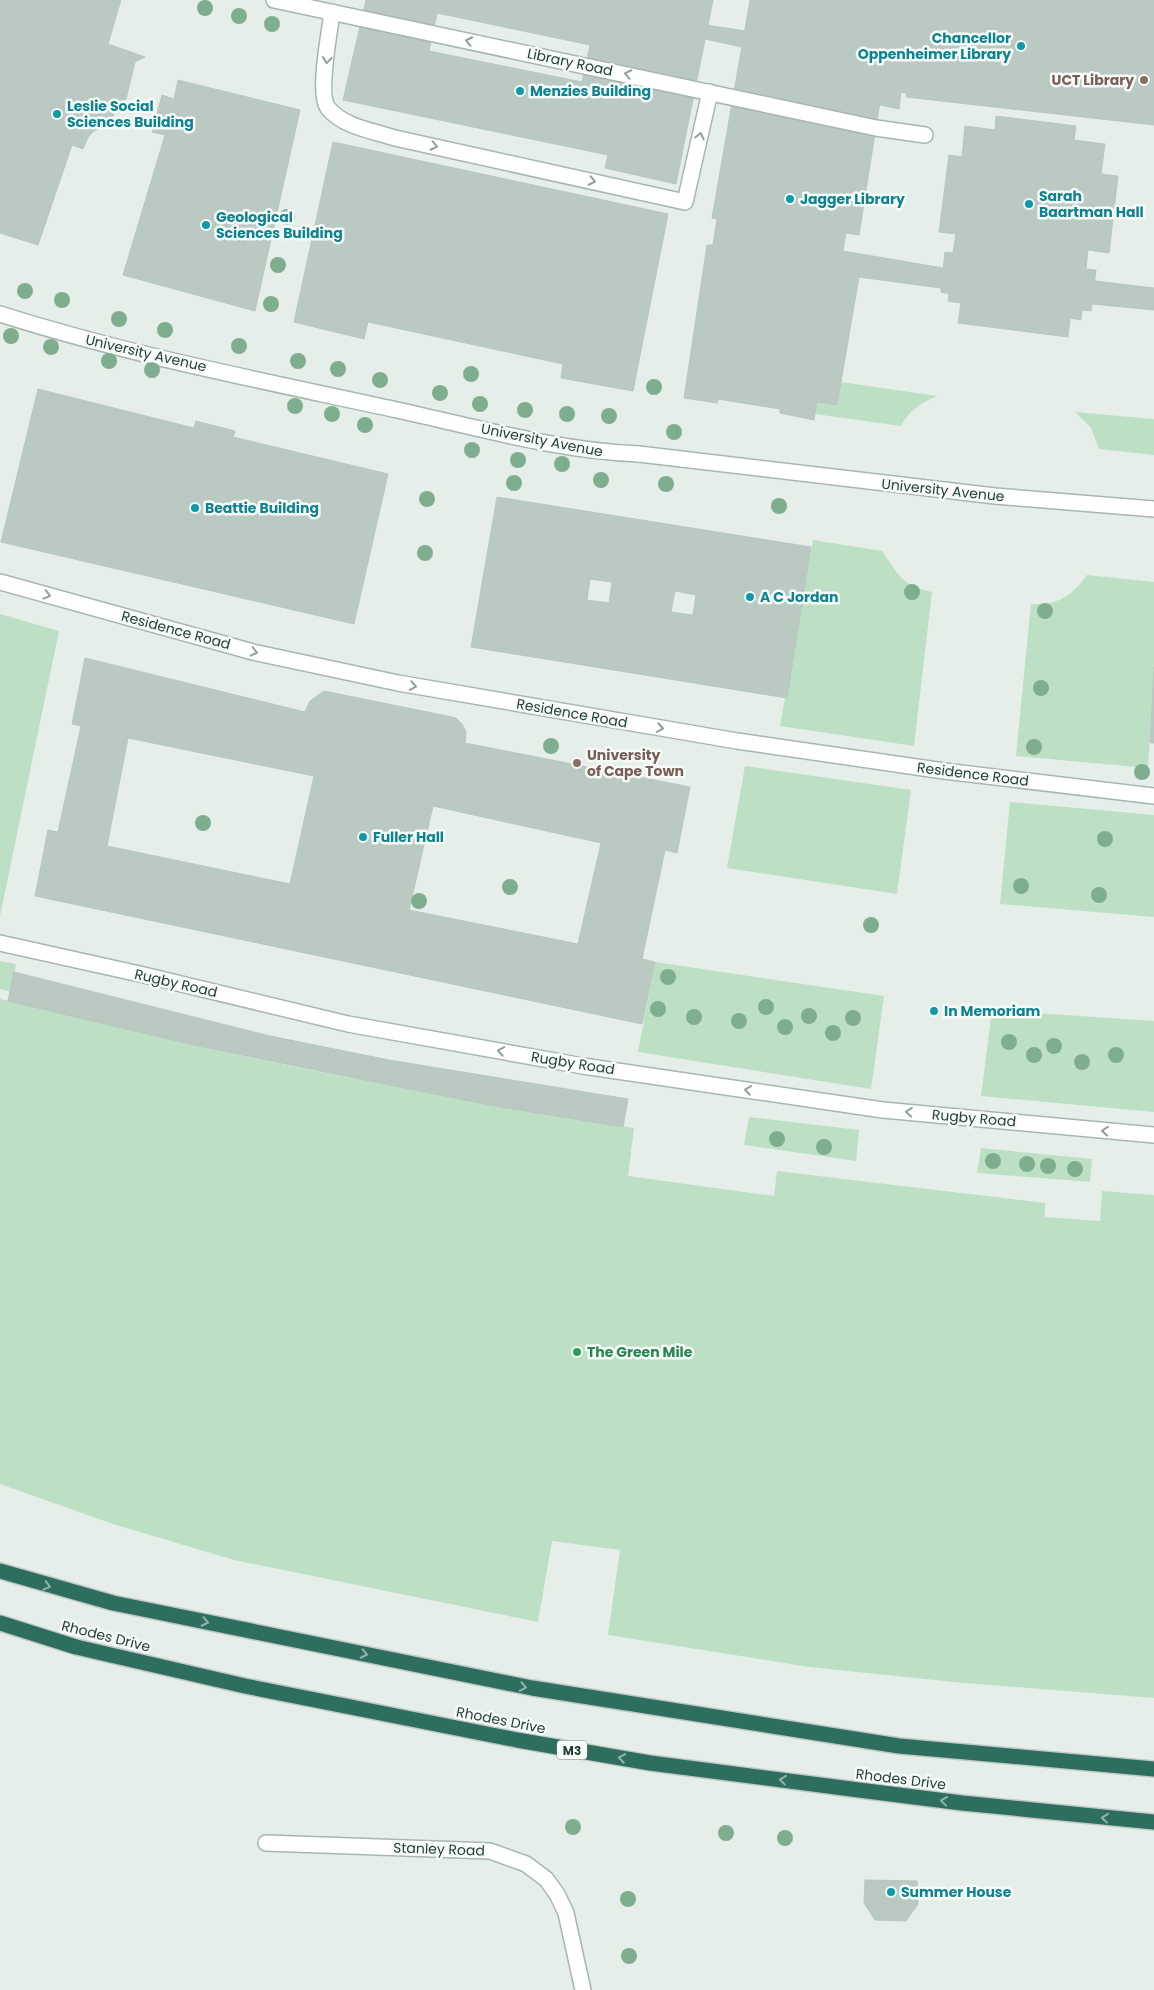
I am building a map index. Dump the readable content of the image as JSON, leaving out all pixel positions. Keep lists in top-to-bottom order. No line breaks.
{"streets":{"highway":["Rhodes Drive","M3"],"street":["Library Road","University Avenue","Residence Road","Rugby Road","Stanley Road"]},"one_way":["Library Road","Residence Road","Rugby Road"],"places":["Chancellor Oppenheimer Library","UCT Library","Menzies Building","Leslie Social Sciences Building","Jagger Library","Sarah Baartman Hall","Geological Sciences Building","Beattie Building","A C Jordan","University of Cape Town","Fuller Hall","In Memoriam","The Green Mile","Summer House"]}
